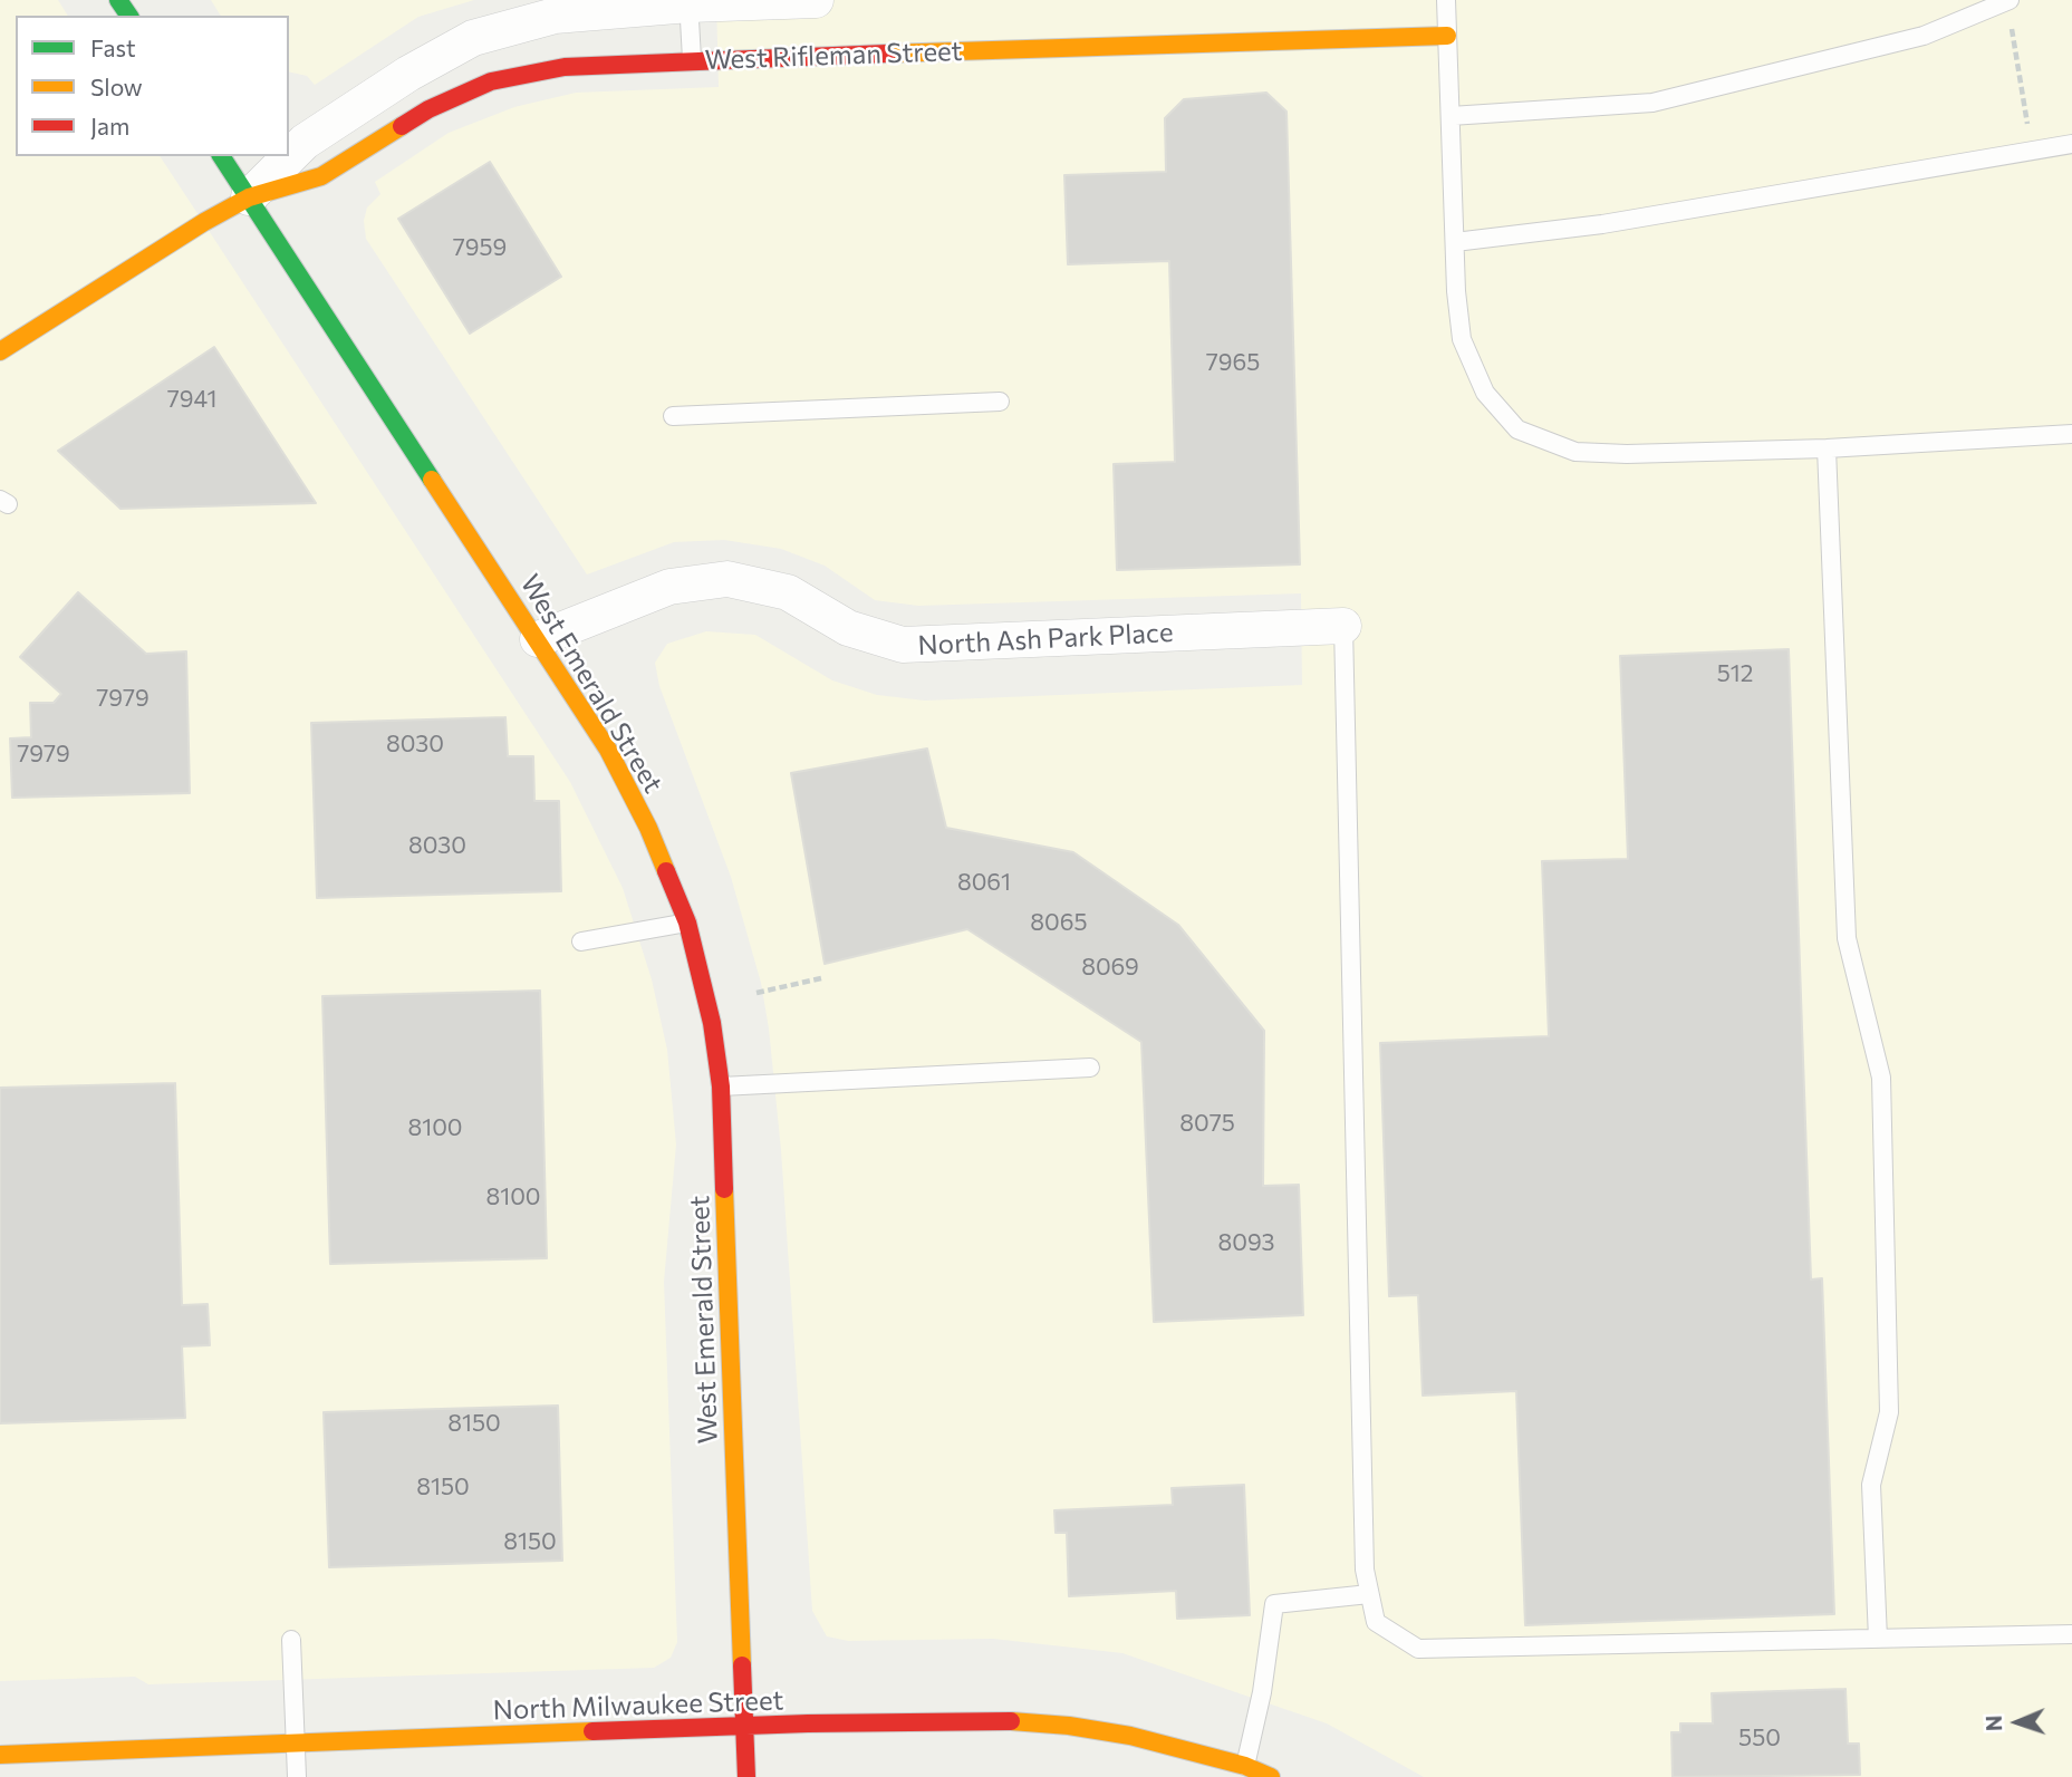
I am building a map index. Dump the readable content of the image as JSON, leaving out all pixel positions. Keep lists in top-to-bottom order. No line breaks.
{"streets":{"main road":["West Rifleman Street","West Emerald Street","North Milwaukee Street"],"street":["North Ash Park Place"]},"crossings":[["West Rifleman Street","West Emerald Street"],["North Ash Park Place","West Emerald Street"],["West Emerald Street","North Milwaukee Street"]],"house_numbers":["7959","7965","7941","512","7979","8030","7979","8030","8061","8065","8069","8075","8100","8100","8093","8150","8150","8150","550"],"legend":["Fast","Slow","Jam"],"north":"left"}
